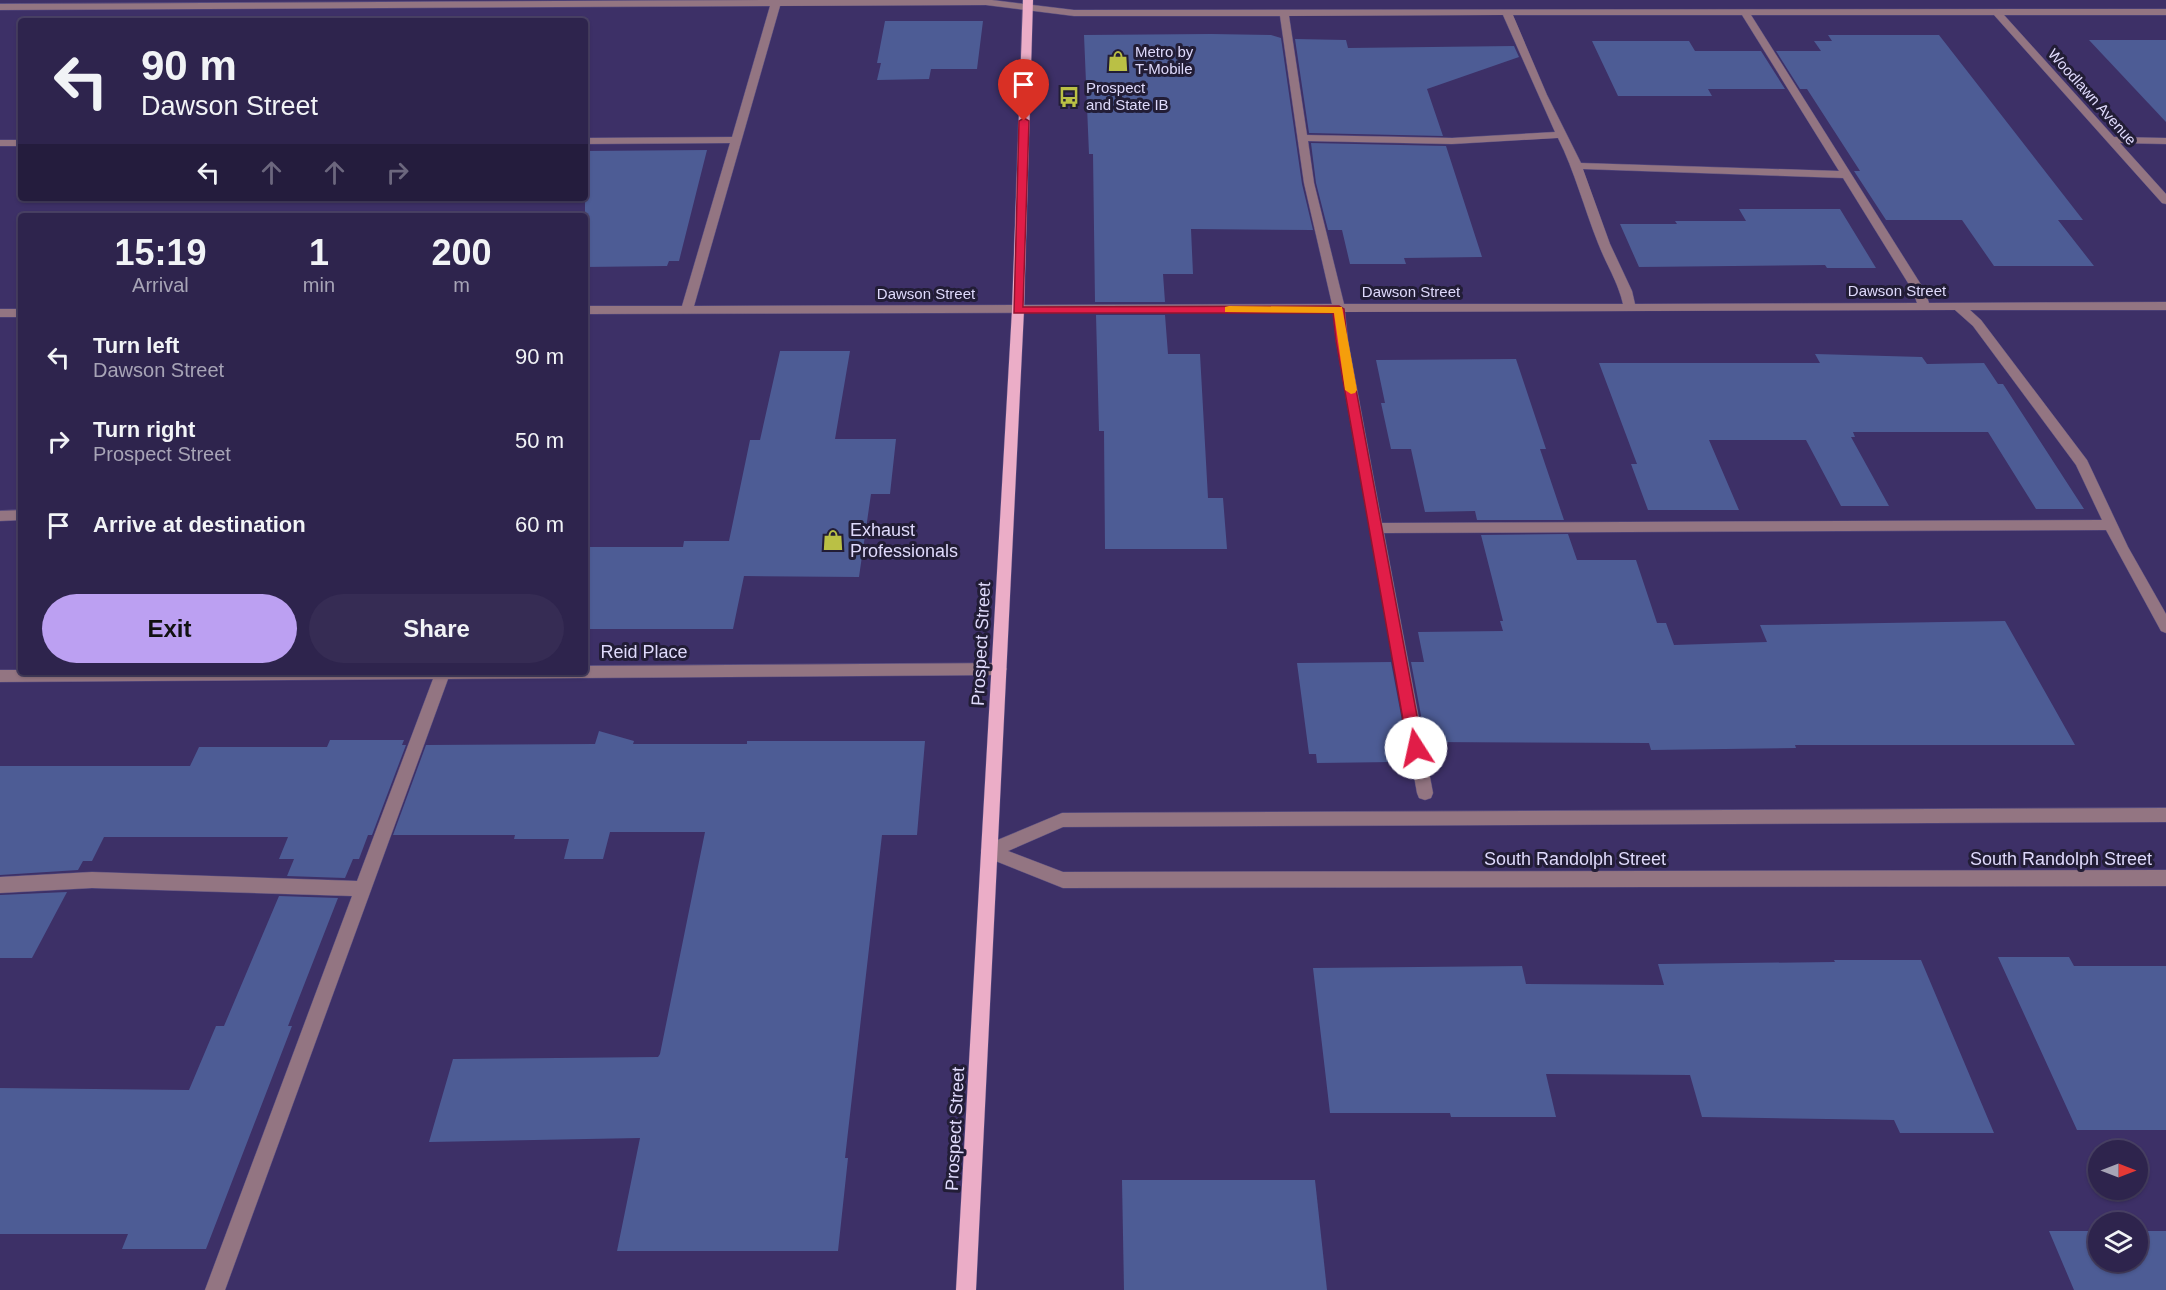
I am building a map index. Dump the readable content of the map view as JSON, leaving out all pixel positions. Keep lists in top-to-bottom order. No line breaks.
{"streets":{"main road":["Prospect Street"],"street":["Woodlawn Avenue","Dawson Street","Reid Place","South Randolph Street"]},"crossings":[["Dawson Street","Prospect Street"],["Prospect Street","Reid Place"],["Prospect Street","South Randolph Street"]],"places":{"shop":["Metro by T-Mobile","Exhaust Professionals"],"bus stop":["Prospect and State IB"]},"north":"right","page":{"turn":["90 m","Dawson Street"],"eta":["15:19","Arrival","1","min","200","m"],"list":[{"name":"Turn left","note":"Dawson Street","value":"90 m"},{"name":"Turn right","note":"Prospect Street","value":"50 m"},{"name":"Arrive at destination","value":"60 m"}],"buttons":["Exit","Share"]}}
